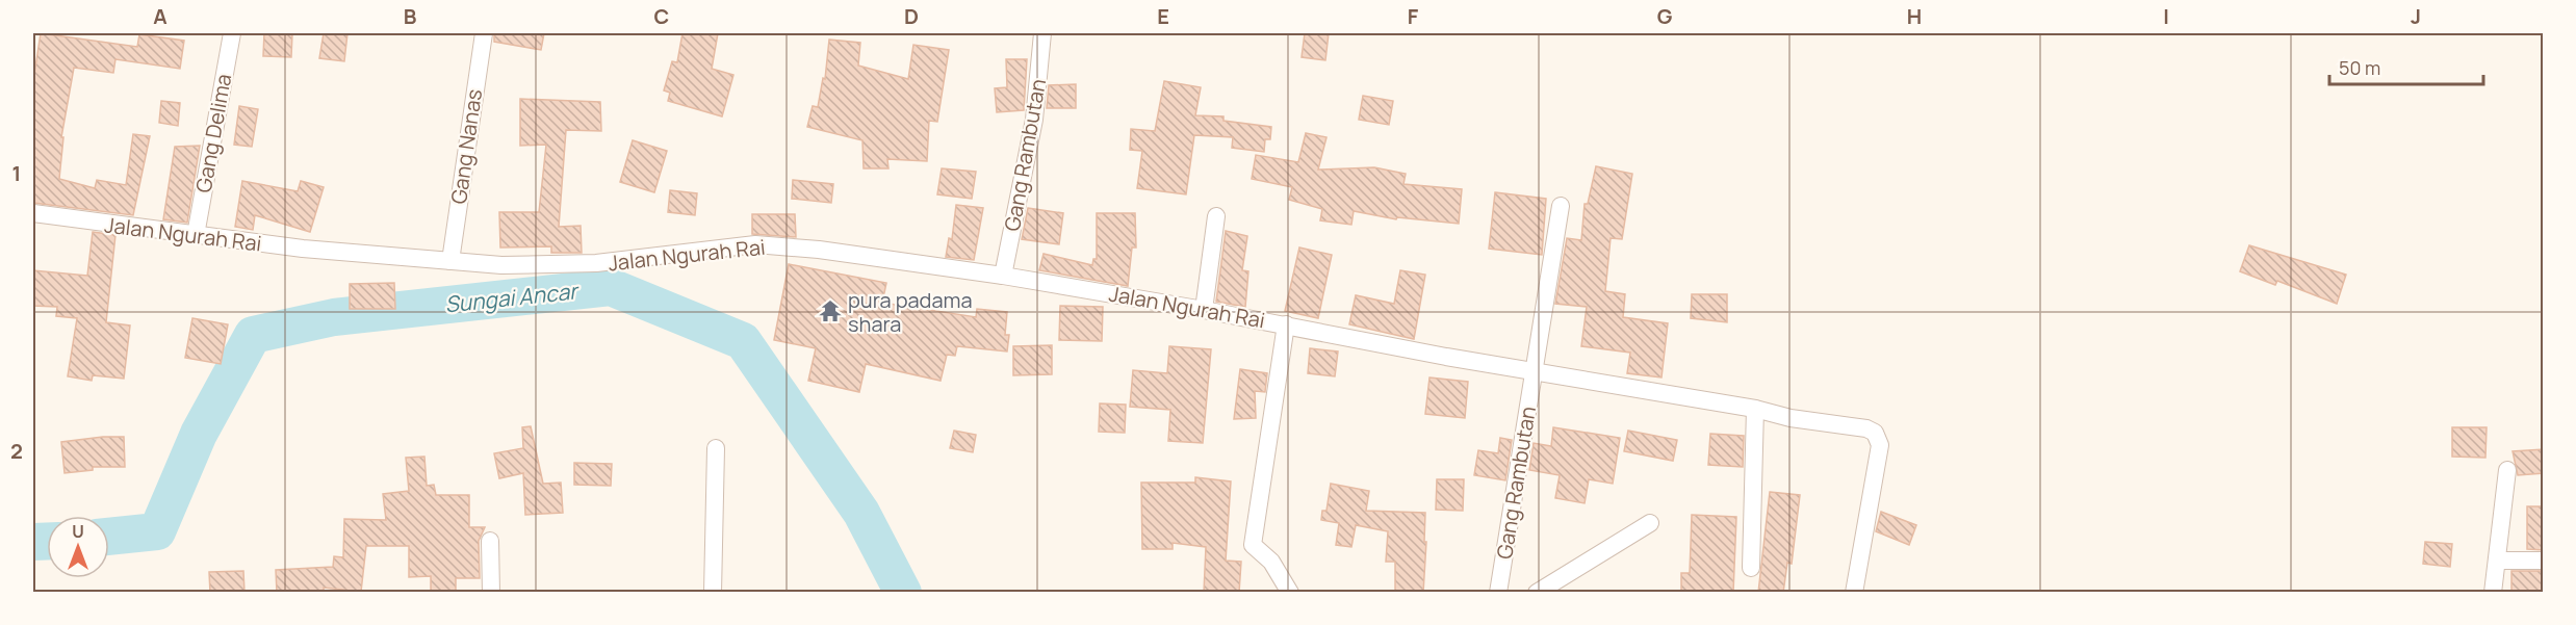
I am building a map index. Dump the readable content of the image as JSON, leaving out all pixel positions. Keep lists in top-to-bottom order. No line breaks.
{"streets":{"street":["Gang Delima","Gang Nanas","Gang Rambutan","Jalan Ngurah Rai"]},"crossings":[["Gang Delima","Jalan Ngurah Rai"],["Gang Nanas","Jalan Ngurah Rai"],["Gang Rambutan","Jalan Ngurah Rai"]],"water":["Sungai Ancar"],"places":{"temple":["pura padama shara"]},"scale_bar":"50 m","north":"top","grid":{"columns":["A","B","C","D","E","F","G","H","I","J"],"rows":["1","2"]}}
